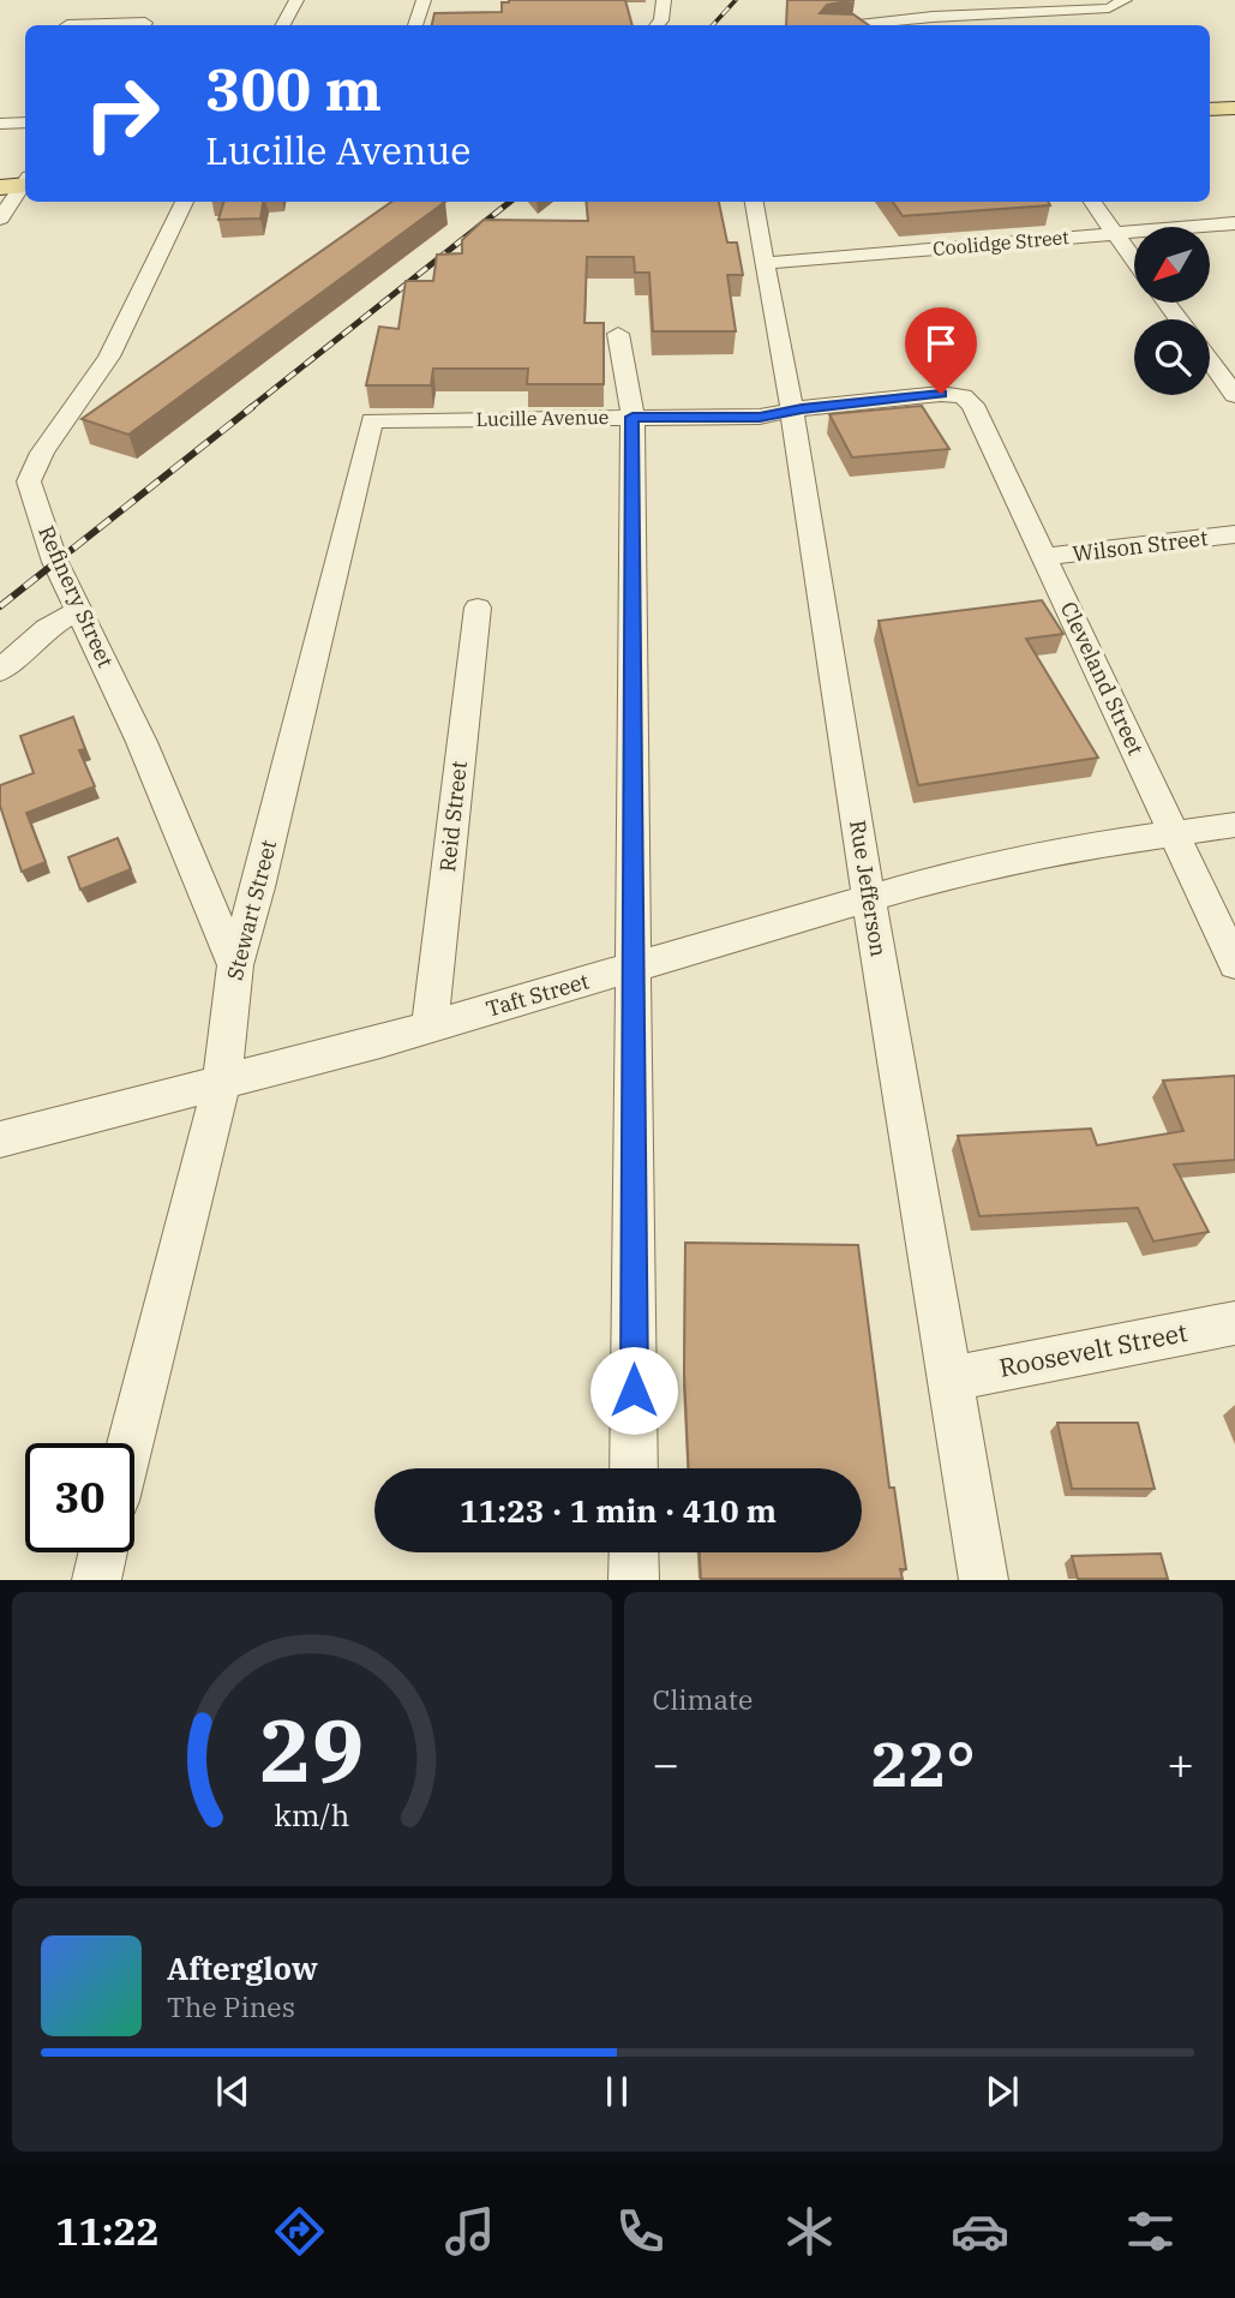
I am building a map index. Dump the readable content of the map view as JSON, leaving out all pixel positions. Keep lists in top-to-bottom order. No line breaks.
{"streets":{"street":["Coolidge Street","Lucille Avenue","Wilson Street","Refinery Street","Cleveland Street","Reid Street","Rue Jefferson","Stewart Street","Taft Street","Roosevelt Street"]},"crossings":[["Coolidge Street","Rue Jefferson"],["Lucille Avenue","Cleveland Street"],["Lucille Avenue","Rue Jefferson"],["Lucille Avenue","Stewart Street"],["Wilson Street","Cleveland Street"],["Refinery Street","Stewart Street"],["Cleveland Street","Taft Street"],["Reid Street","Taft Street"],["Rue Jefferson","Taft Street"],["Rue Jefferson","Roosevelt Street"],["Stewart Street","Taft Street"]],"north":"bottom left","page":{"turn":["300 m","Lucille Avenue"],"limit":"30","trip":"11:23 · 1 min · 410 m","tile":"Climate","heat":["−","22°","+"],"song":["Afterglow","The Pines"],"tabs":"11:22","gauge":["29","km/h"]}}
